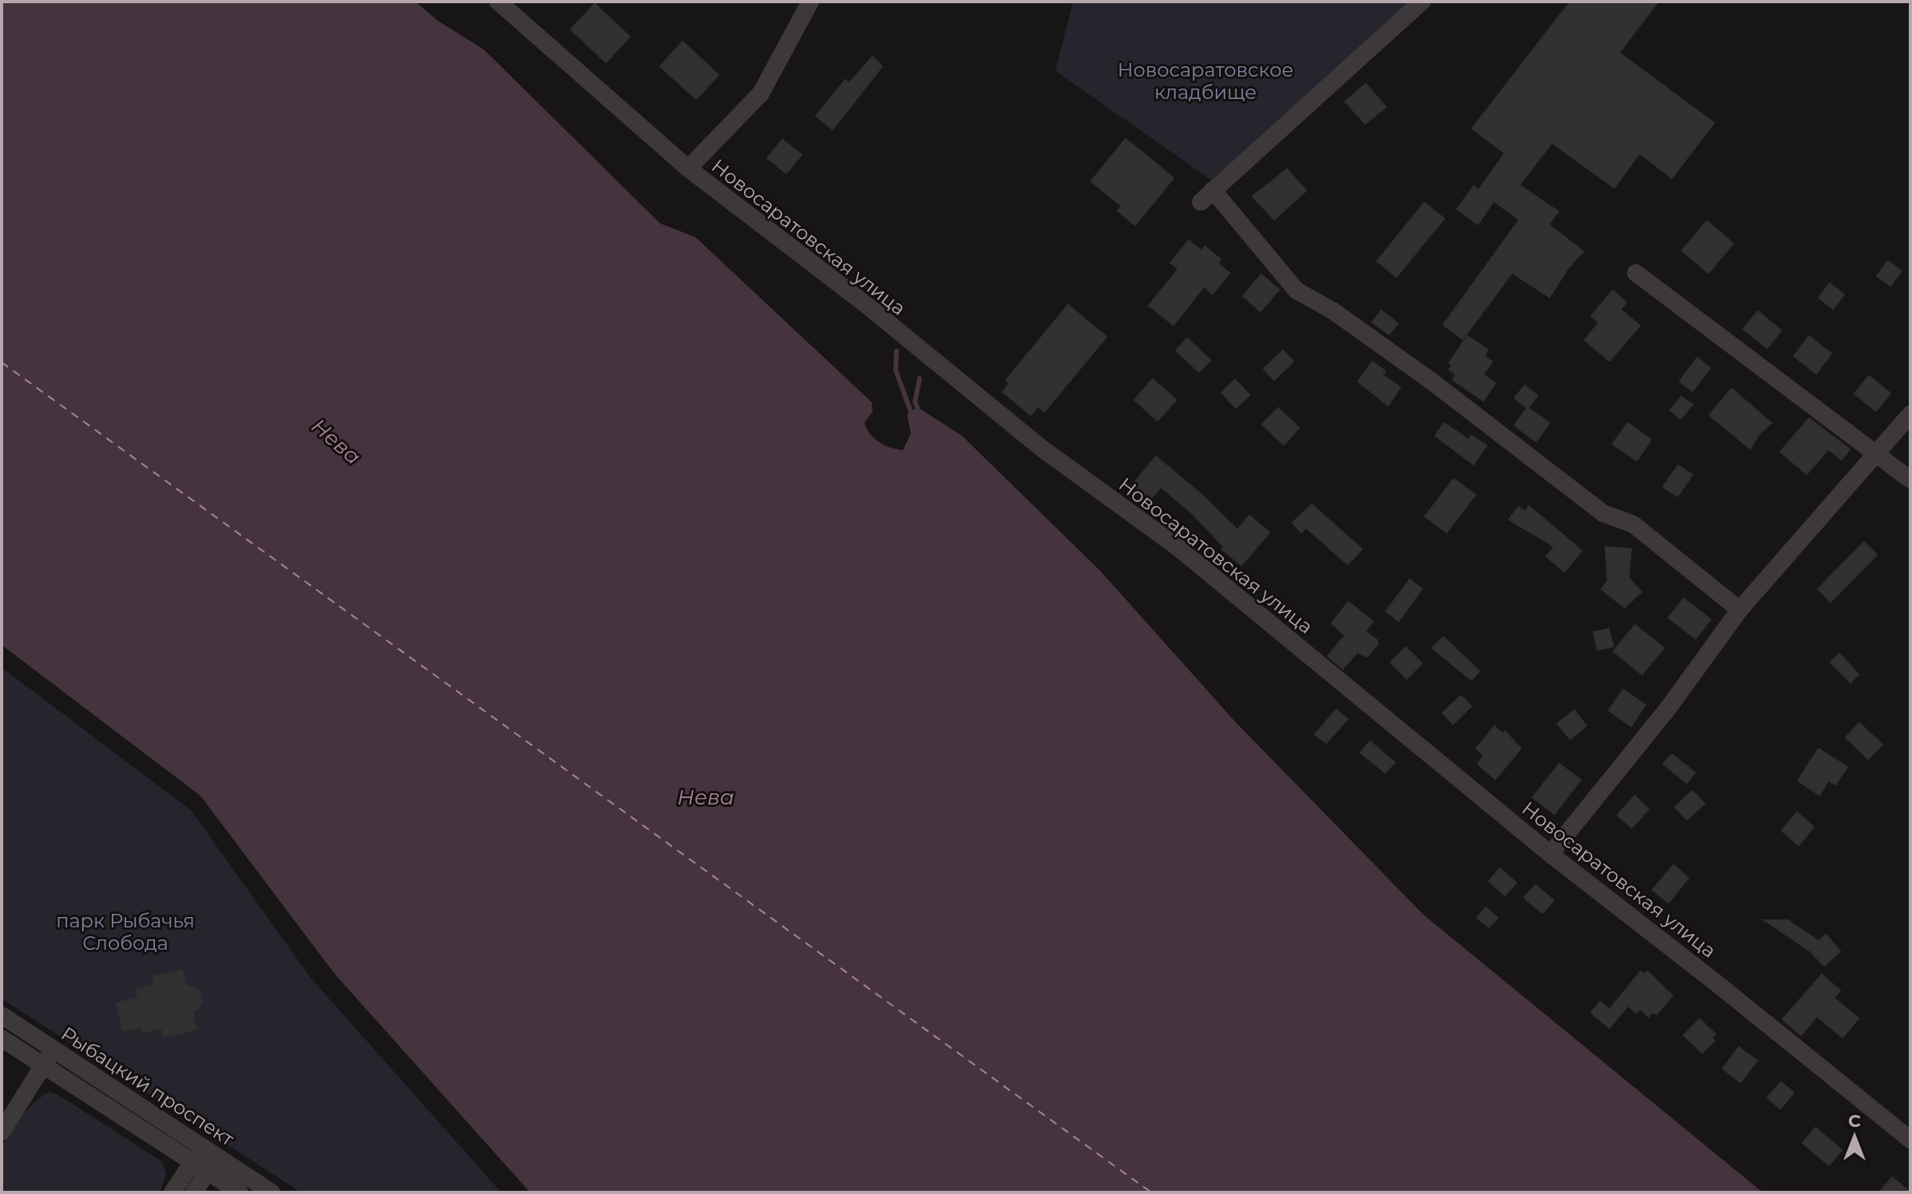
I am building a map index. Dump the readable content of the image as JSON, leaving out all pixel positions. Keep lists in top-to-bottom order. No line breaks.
{"streets":{"street":["Новосаратовская улица","Рыбацкий проспект"]},"water":["Нева"],"parks":["Новосаратовское кладбище","парк Рыбачья Слобода"],"north":"top"}
